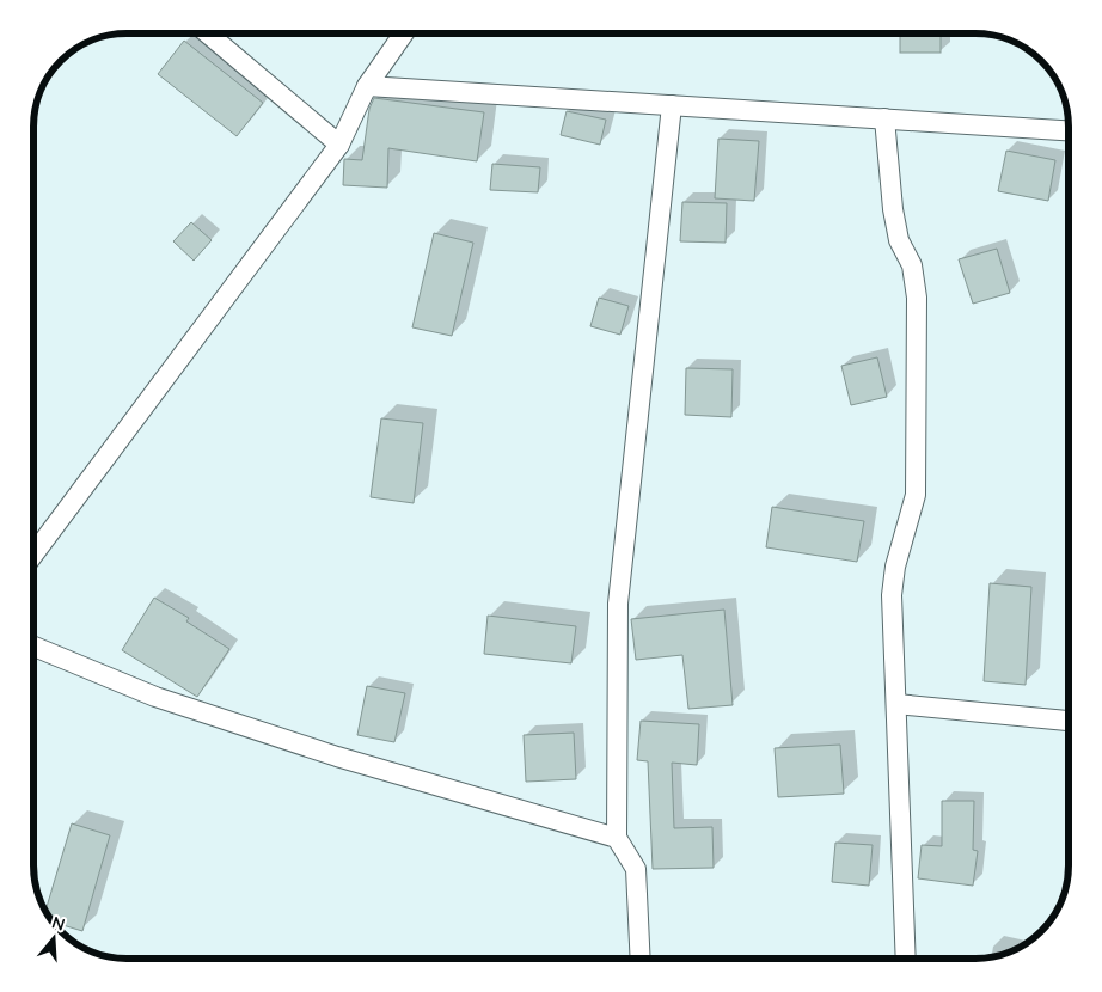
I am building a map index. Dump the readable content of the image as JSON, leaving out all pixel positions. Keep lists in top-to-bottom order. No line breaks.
{"north":"top"}
